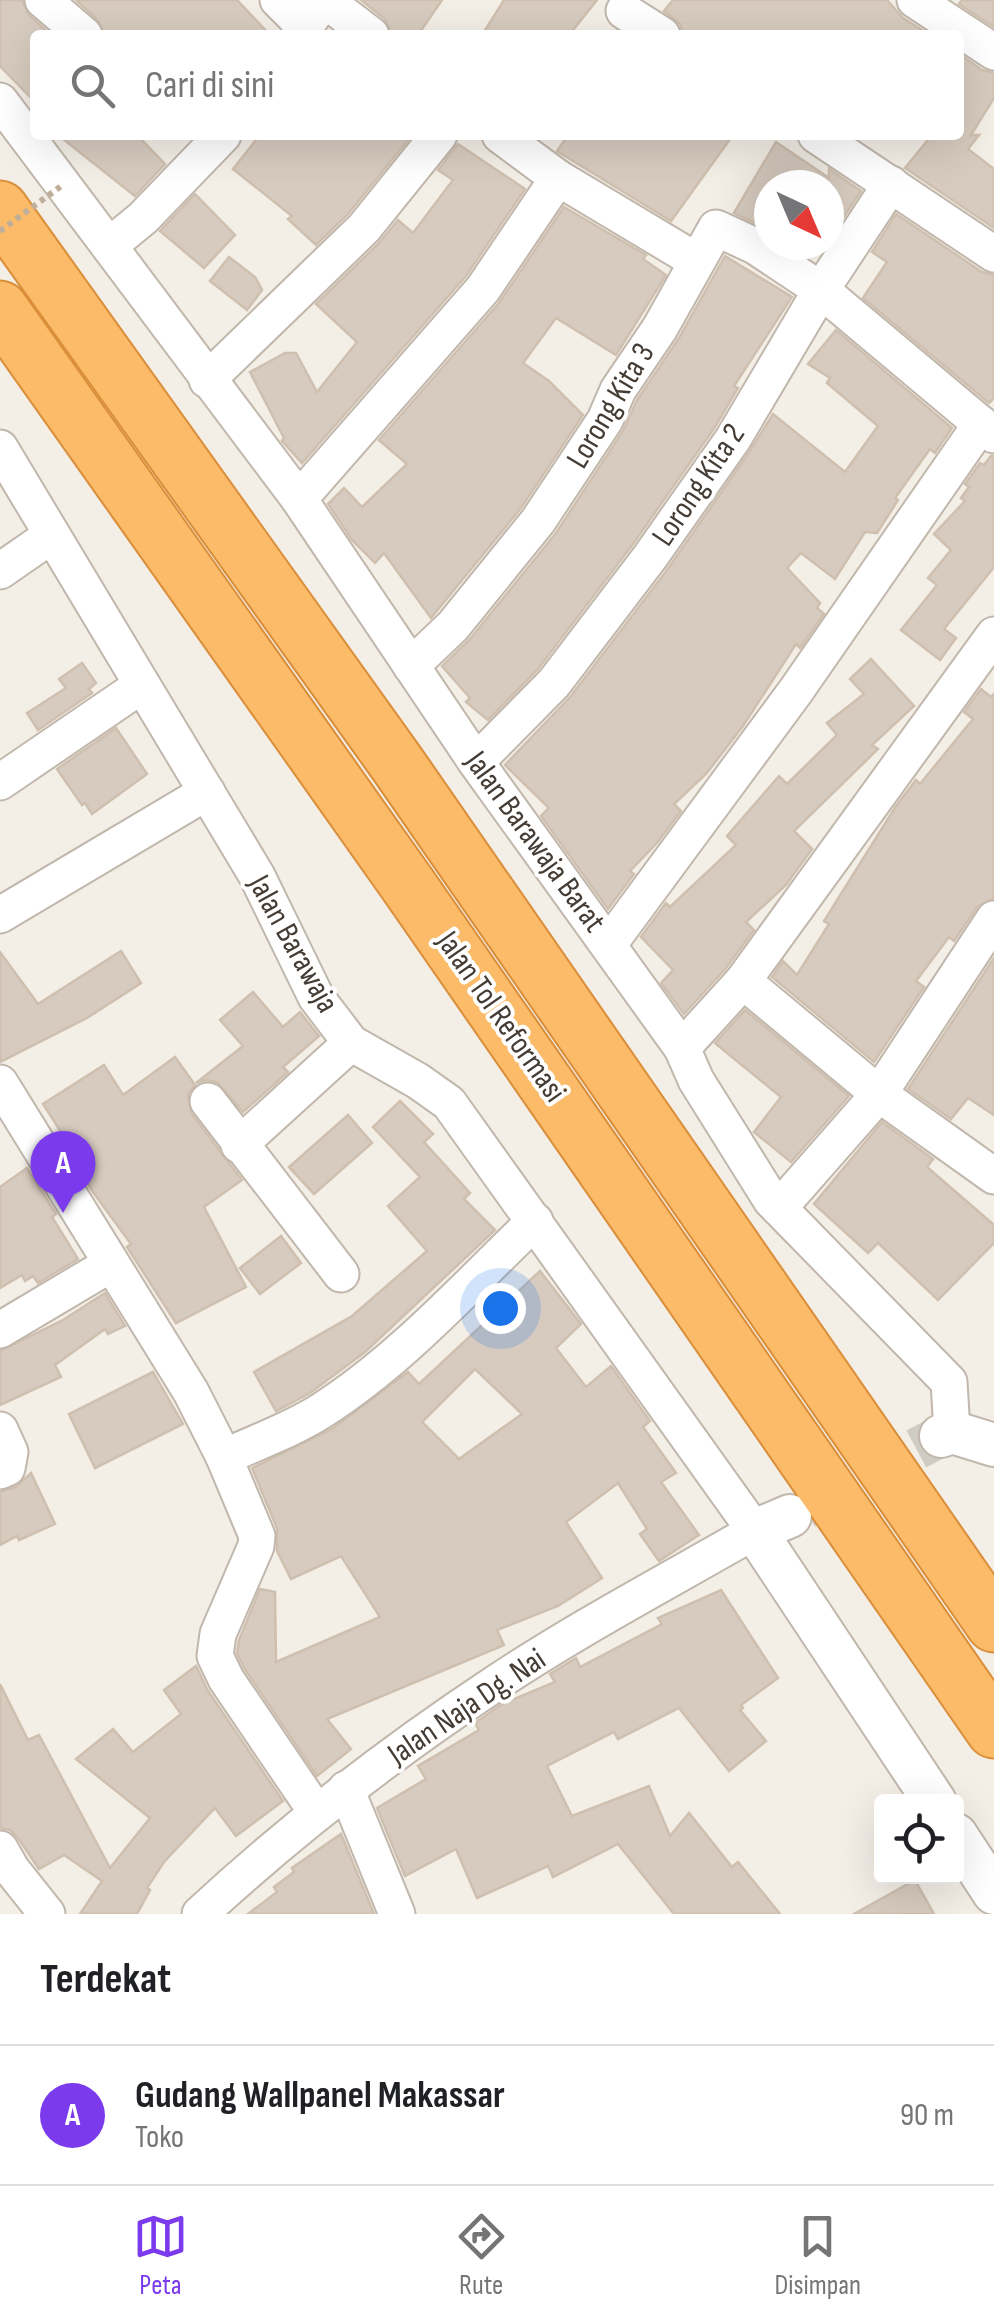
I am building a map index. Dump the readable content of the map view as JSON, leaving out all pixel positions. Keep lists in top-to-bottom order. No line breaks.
{"streets":{"highway":["Jalan Tol Reformasi"],"street":["Lorong Kita 3","Lorong Kita 2","Jalan Barawaja Barat","Jalan Barawaja","Jalan Naja Dg. Nai"]},"crossings":[["Lorong Kita 3","Jalan Barawaja Barat"],["Lorong Kita 2","Jalan Barawaja Barat"],["Jalan Barawaja","Jalan Naja Dg. Nai"]],"north":"bottom right","page":{"search":"Cari di sini","pins":"A","heading":"Terdekat","list":[{"mark":"A","name":"Gudang Wallpanel Makassar","note":"Toko","value":"90 m"}],"nav":["Peta","Rute","Disimpan"]}}
